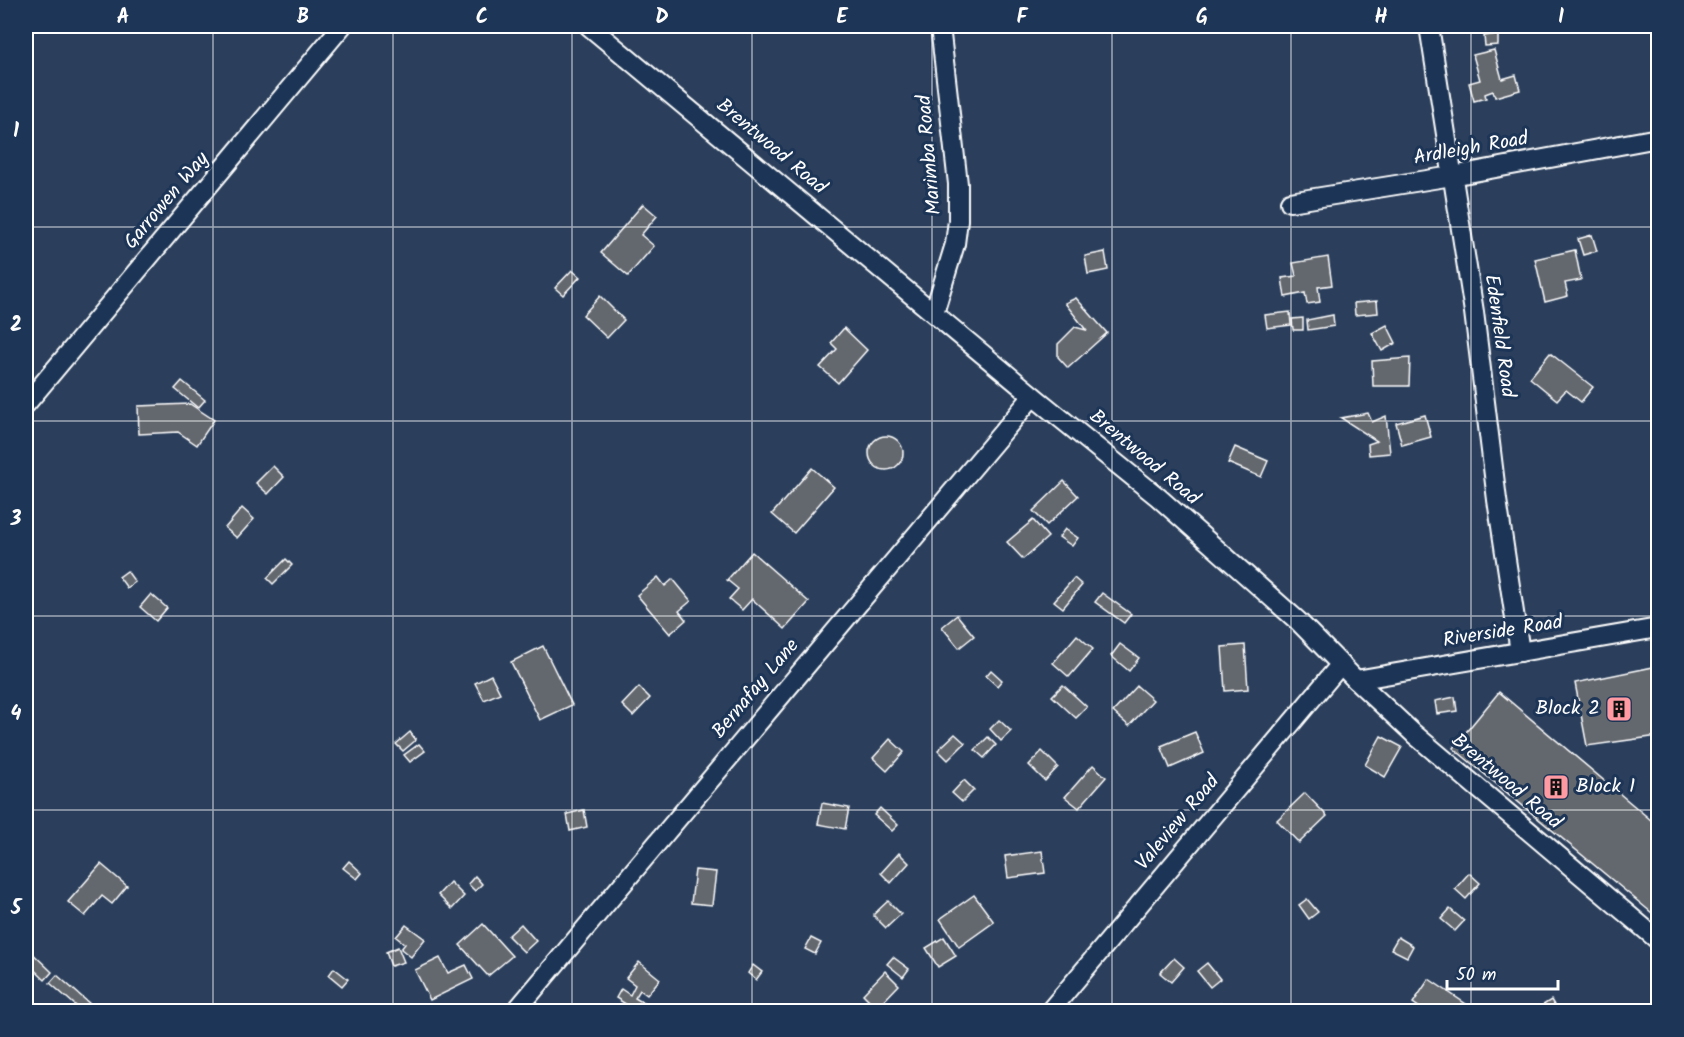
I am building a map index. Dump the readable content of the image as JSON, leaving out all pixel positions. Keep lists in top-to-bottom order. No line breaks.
{"streets":{"street":["Brentwood Road","Ardleigh Road","Marimba Road","Garrowen Way","Edenfield Road","Riverside Road","Bernafay Lane","Valeview Road"]},"crossings":[["Brentwood Road","Marimba Road"],["Brentwood Road","Riverside Road"],["Brentwood Road","Bernafay Lane"],["Brentwood Road","Valeview Road"],["Ardleigh Road","Edenfield Road"],["Edenfield Road","Riverside Road"]],"places":{"building":["Block 2","Block 1"]},"scale_bar":"50 m","grid":{"columns":["A","B","C","D","E","F","G","H","I"],"rows":["1","2","3","4","5"]}}
